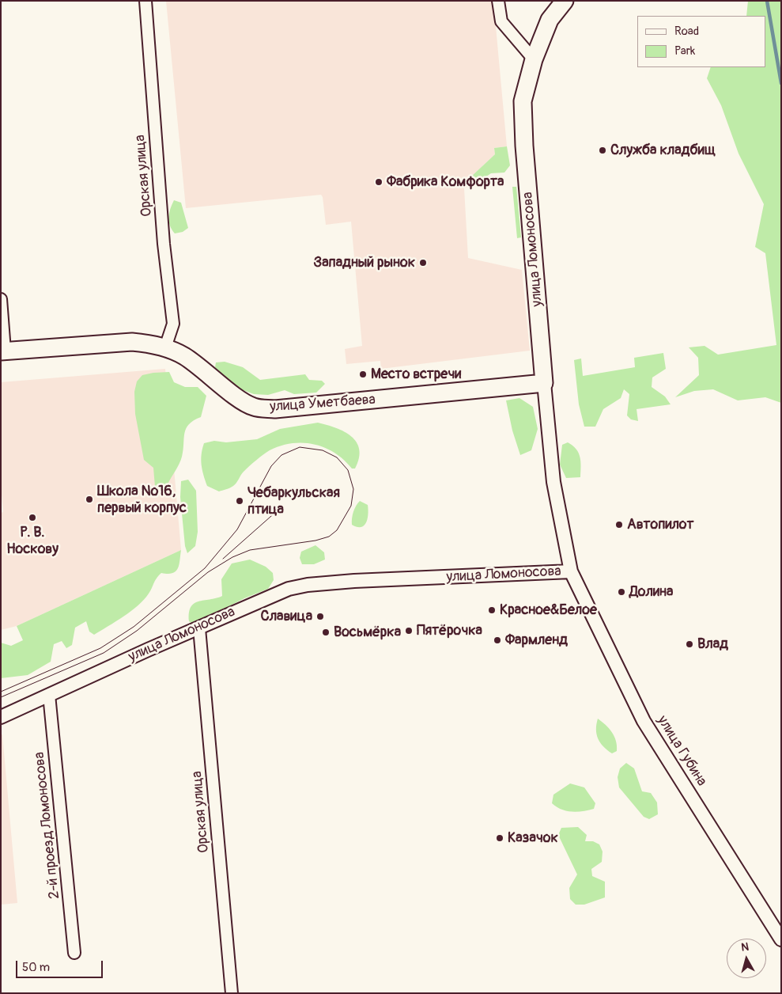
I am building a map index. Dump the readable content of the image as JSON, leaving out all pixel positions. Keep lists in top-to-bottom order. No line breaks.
{"streets":{"main road":["улица Ломоносова","улица Уметбаева"],"street":["Орская улица","улица Губина","2-й проезд Ломоносова"]},"crossings":[["Орская улица","улица Ломоносова"],["Орская улица","улица Уметбаева"],["улица Ломоносова","улица Уметбаева"],["улица Ломоносова","улица Губина"],["улица Ломоносова","2-й проезд Ломоносова"]],"places":["Служба кладбищ","Фабрика Комфорта","Западный рынок","Место встречи","Школа №16, первый корпус","Чебаркульская птица","Р. В. Носкову","Автопилот","Долина","Красное&Белое","Славица","Пятёрочка","Восьмёрка","Фармленд","Влад","Казачок"],"legend":["Road","Park"],"scale_bar":"50 m","north":"top"}
